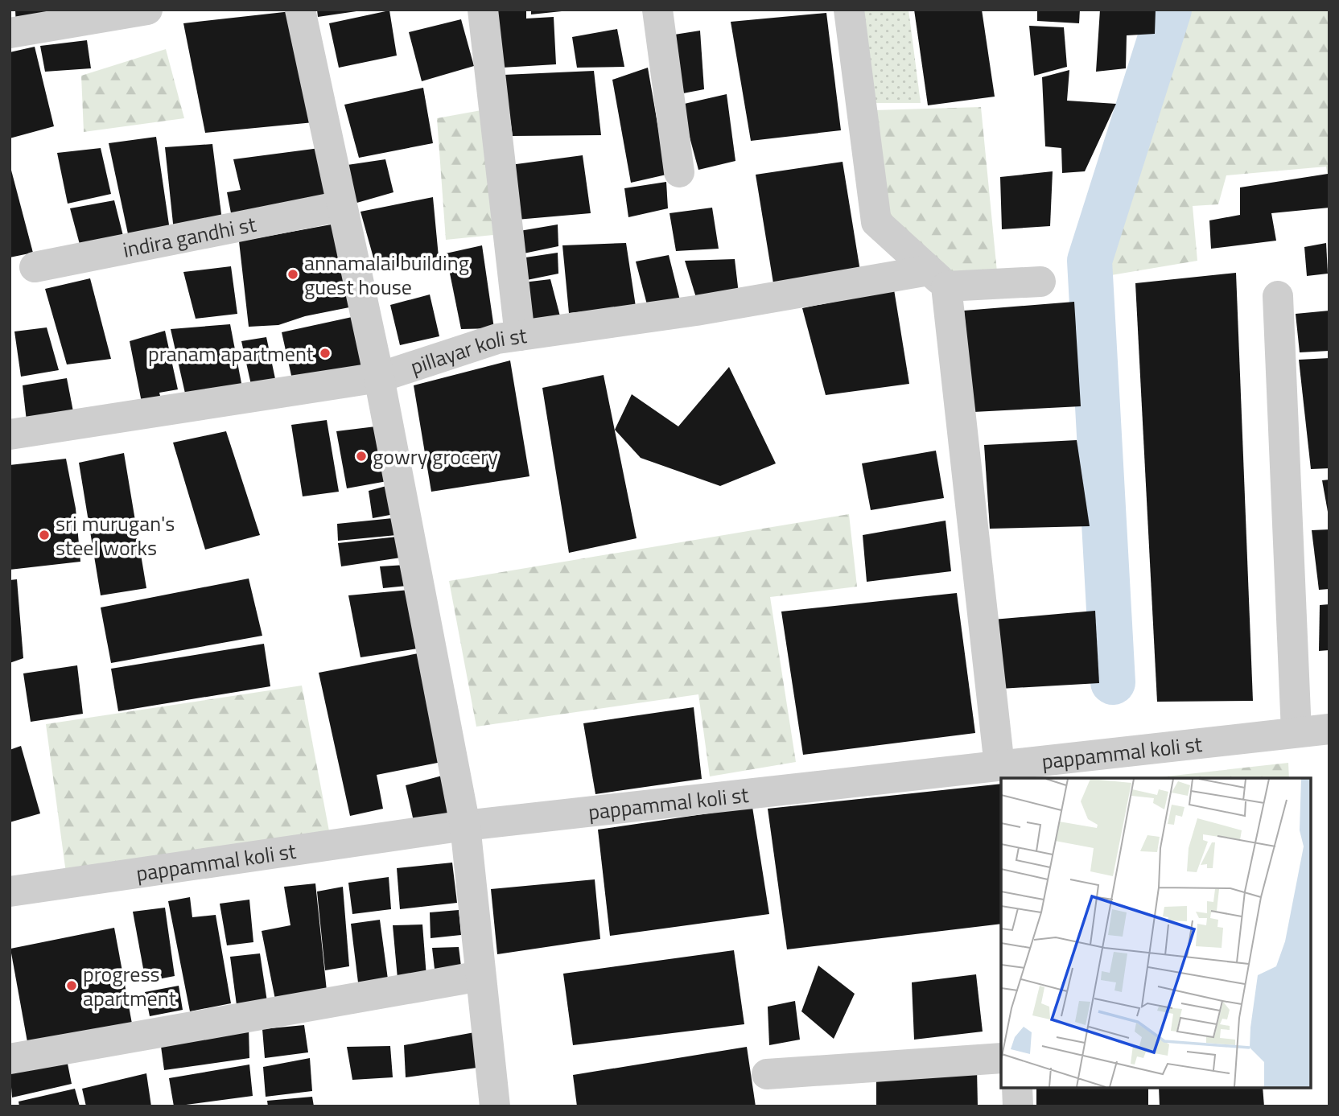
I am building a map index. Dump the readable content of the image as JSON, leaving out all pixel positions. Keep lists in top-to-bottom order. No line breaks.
{"streets":{"street":["indira gandhi st","pillayar koli st","pappammal koli st"]},"places":["annamalai building guest house","pranam apartment","gowry grocery","sri murugan's steel works","progress apartment"]}
